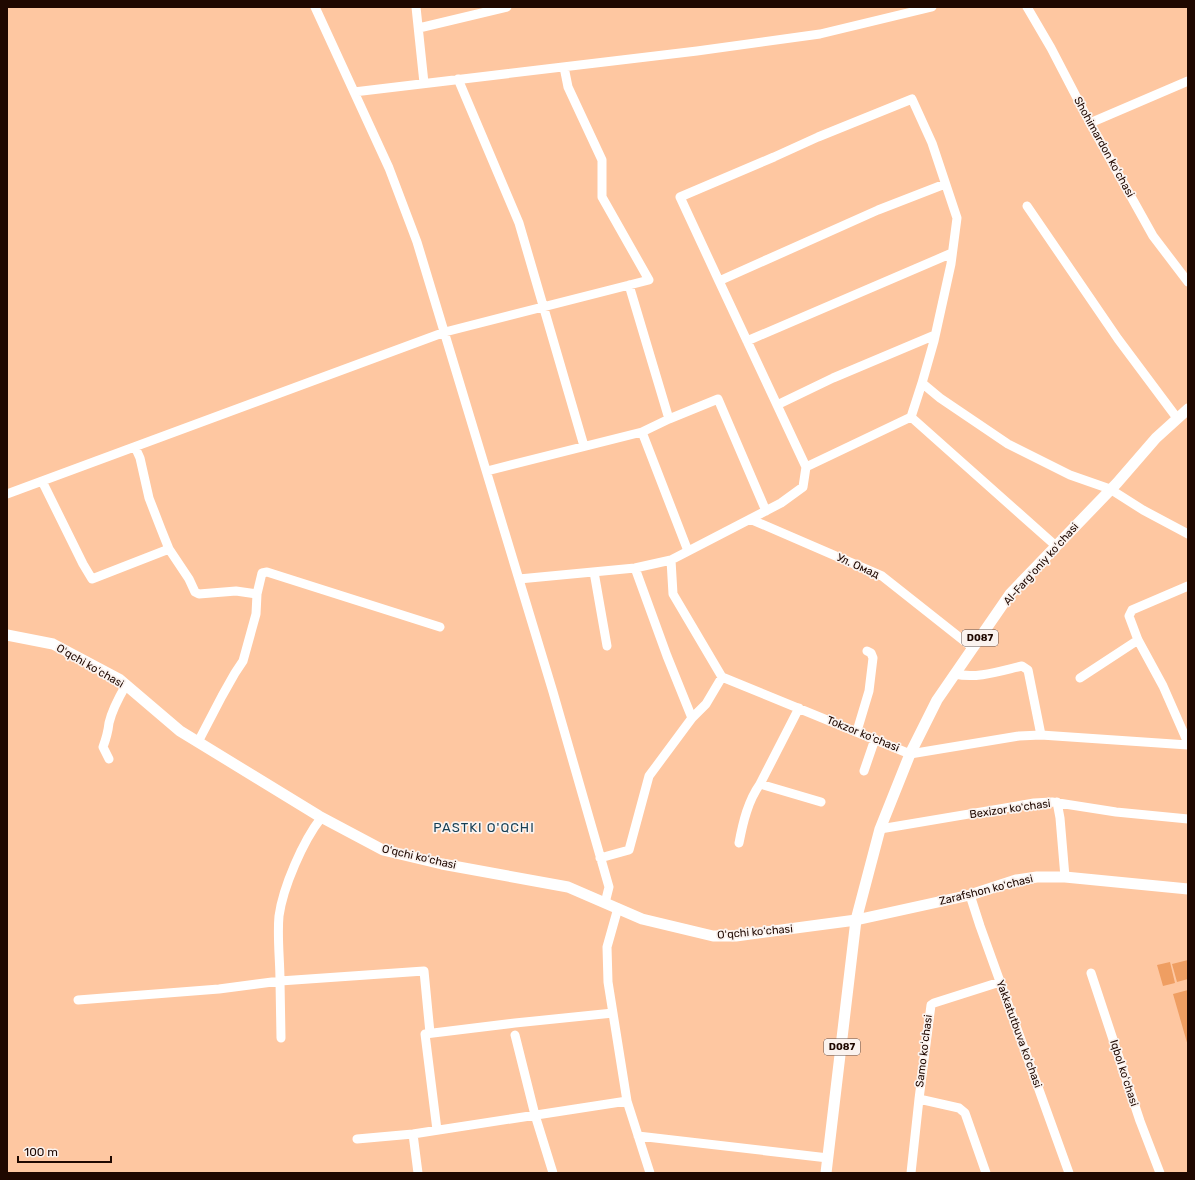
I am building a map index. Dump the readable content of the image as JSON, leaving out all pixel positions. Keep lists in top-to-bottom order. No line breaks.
{"streets":{"main road":["Al-Fargʻoniy koʻchasi","D087","Oʻqchi koʻchasi","Zarafshon koʻchasi"],"street":["Shohimardon koʻchasi","Ул. Омад","Tokzor koʻchasi","Bexizor koʻchasi","Yakkatutbuva koʻchasi","Samo koʻchasi","Iqbol koʻchasi"]},"crossings":[["Al-Fargʻoniy koʻchasi","Ул. Омад"],["Al-Fargʻoniy koʻchasi","D087"],["Al-Fargʻoniy koʻchasi","Oʻqchi koʻchasi"],["Al-Fargʻoniy koʻchasi","Tokzor koʻchasi"],["Al-Fargʻoniy koʻchasi","Bexizor koʻchasi"],["Al-Fargʻoniy koʻchasi","Zarafshon koʻchasi"],["D087","Oʻqchi koʻchasi"],["D087","Zarafshon koʻchasi"],["Oʻqchi koʻchasi","Zarafshon koʻchasi"],["Zarafshon koʻchasi","Yakkatutbuva koʻchasi"],["Yakkatutbuva koʻchasi","Samo koʻchasi"]],"districts":["PASTKI O'QCHI"],"scale_bar":"100 m"}
